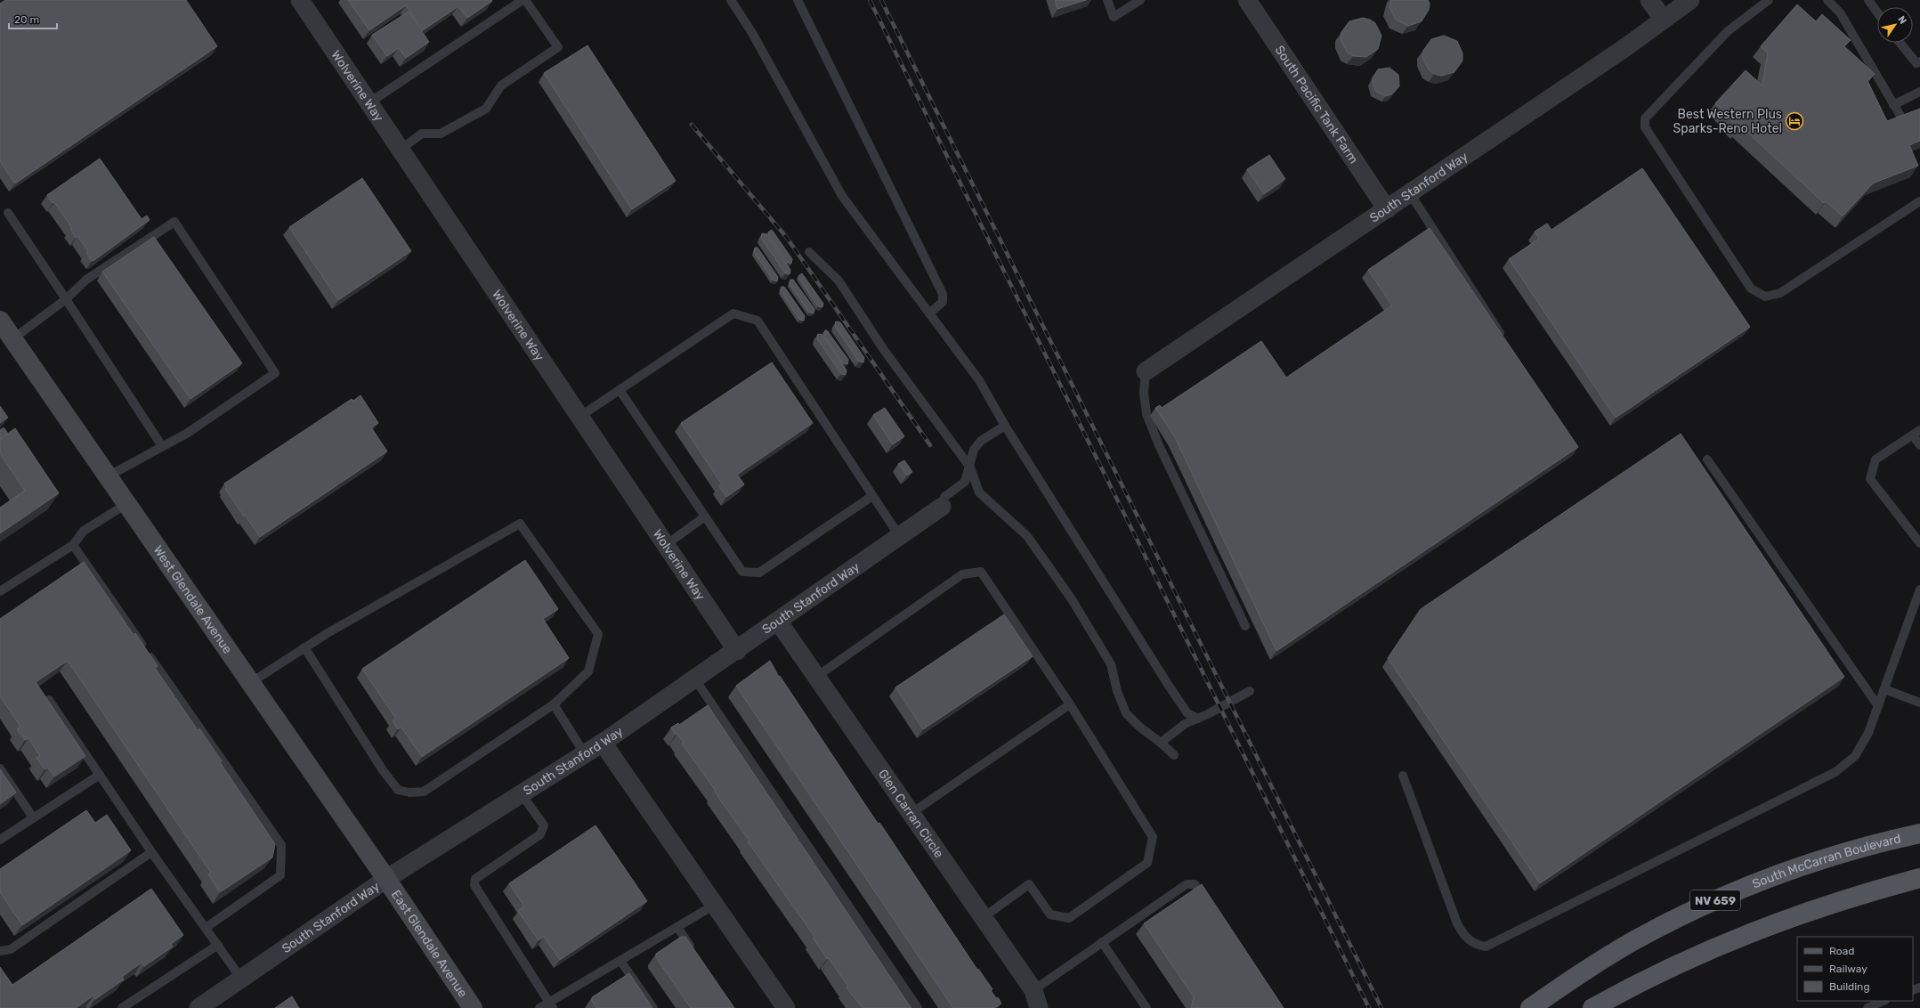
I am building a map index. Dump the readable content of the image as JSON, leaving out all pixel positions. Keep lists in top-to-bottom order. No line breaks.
{"streets":{"main road":["West Glendale Avenue","South McCarran Boulevard","NV 659","East Glendale Avenue"],"street":["Wolverine Way","South Pacific Tank Farm","South Stanford Way","Glen Carran Circle"]},"crossings":[["Wolverine Way","South Stanford Way"],["South Pacific Tank Farm","South Stanford Way"],["South Stanford Way","West Glendale Avenue"],["South Stanford Way","Glen Carran Circle"],["South Stanford Way","East Glendale Avenue"],["West Glendale Avenue","East Glendale Avenue"]],"places":{"hotel":["Best Western Plus Sparks-Reno Hotel"]},"legend":["Road","Railway","Building"],"scale_bar":"20 m","north":"top right"}
